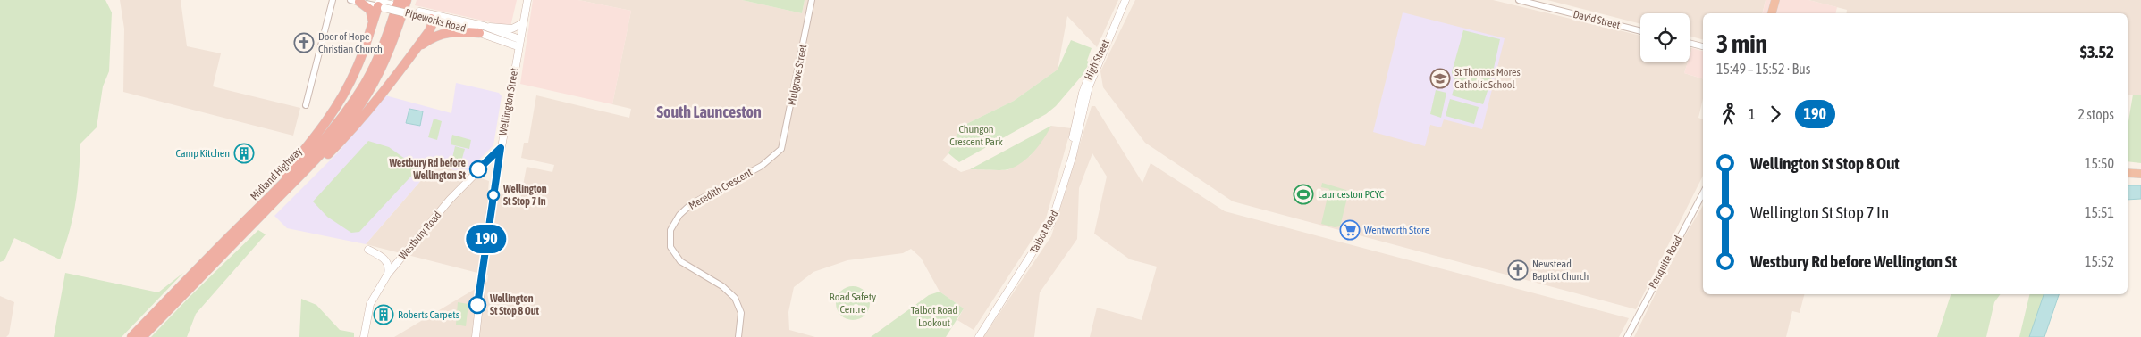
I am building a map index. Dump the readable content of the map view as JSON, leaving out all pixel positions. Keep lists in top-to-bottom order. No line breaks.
{"streets":{"highway":["Midland Highway"],"main road":["Pipeworks Road","High Street","Wellington Street","Talbot Road","Westbury Road"],"street":["David Street","Mulgrave Street","Meredith Crescent","Penquite Road"]},"crossings":[["Pipeworks Road","Wellington Street"],["Pipeworks Road","Midland Highway"],["High Street","Talbot Road"],["Mulgrave Street","Meredith Crescent"],["Wellington Street","Westbury Road"]],"districts":["South Launceston"],"parks":["Chungon Crescent Park","Road Safety Centre","Talbot Road Lookout"],"places":{"church":["Door of Hope Christian Church","Newstead Baptist Church"],"school or university":["St Thomas Mores Catholic School"],"building":["Camp Kitchen","Roberts Carpets"],"other":["Westbury Rd before Wellington St","Wellington St Stop 7 In","Wellington St Stop 8 Out"],"sports":["Launceston PCYC"],"supermarket":["Wentworth Store"]},"lines":["bus line 190"],"page":{"on_map":"190","heading":["3 min","15:49 – 15:52 · Bus","$3.52"],"legs":["1","190","2 stops"],"list":[{"name":"Wellington St Stop 8 Out","value":"15:50"},{"name":"Wellington St Stop 7 In","value":"15:51"},{"name":"Westbury Rd before Wellington St","value":"15:52"}]}}
